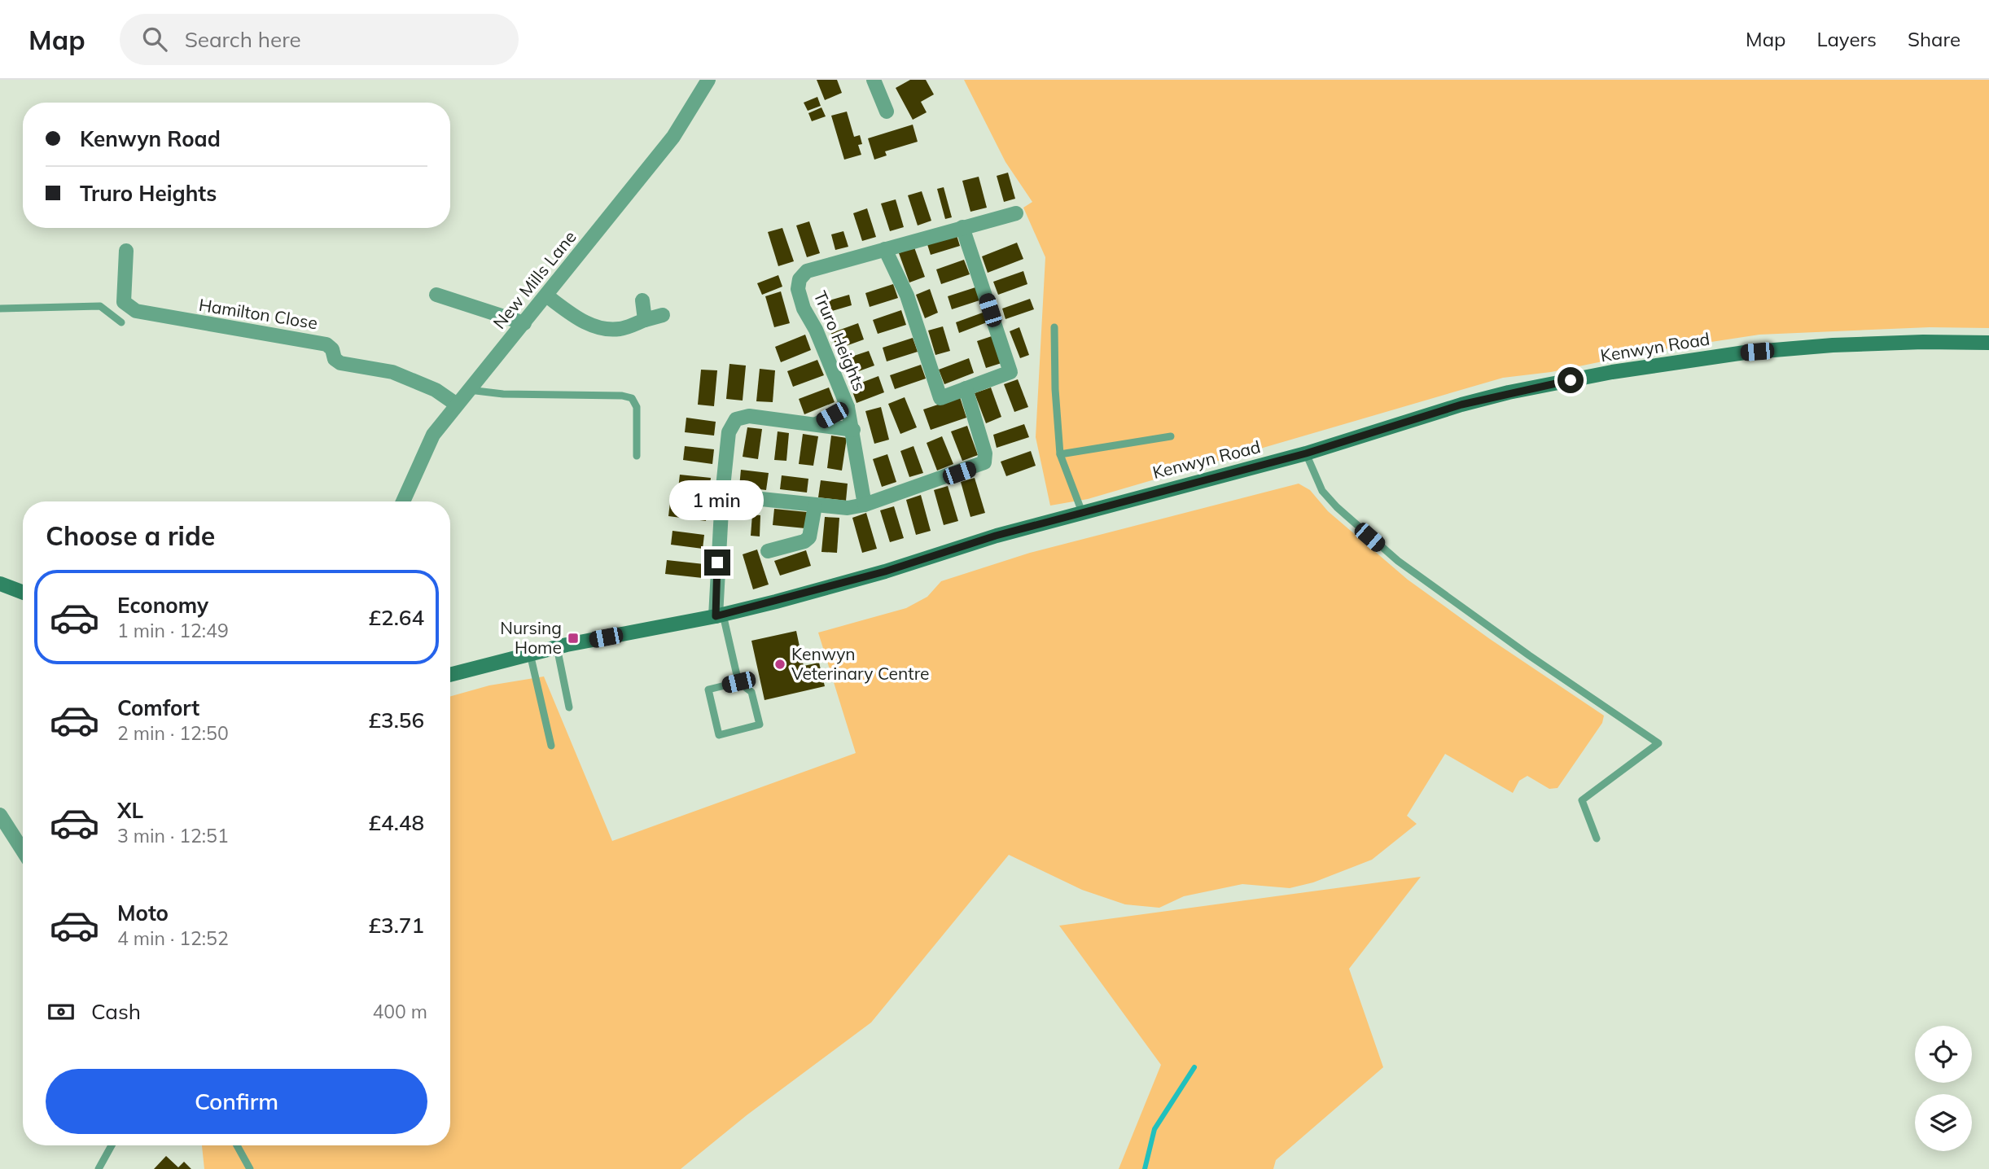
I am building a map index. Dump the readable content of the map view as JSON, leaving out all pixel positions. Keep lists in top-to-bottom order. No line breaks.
{"streets":{"main road":["Kenwyn Road"],"street":["New Mills Lane","Hamilton Close","Truro Heights"]},"crossings":[["New Mills Lane","Hamilton Close"]],"places":{"transit":["Nursing Home"],"other":["Kenwyn Veterinary Centre"]},"page":{"header":"Map","search":"Search here","nav":["Map","Layers","Share"],"banner":["Kenwyn Road","Truro Heights"],"bubble":"1 min","heading":"Choose a ride","list":[{"name":"Economy","note":"1 min · 12:49","value":"£2.64"},{"name":"Comfort","note":"2 min · 12:50","value":"£3.56"},{"name":"XL","note":"3 min · 12:51","value":"£4.48"},{"name":"Moto","note":"4 min · 12:52","value":"£3.71"}],"pay":["Cash","400 m"],"buttons":"Confirm"}}
